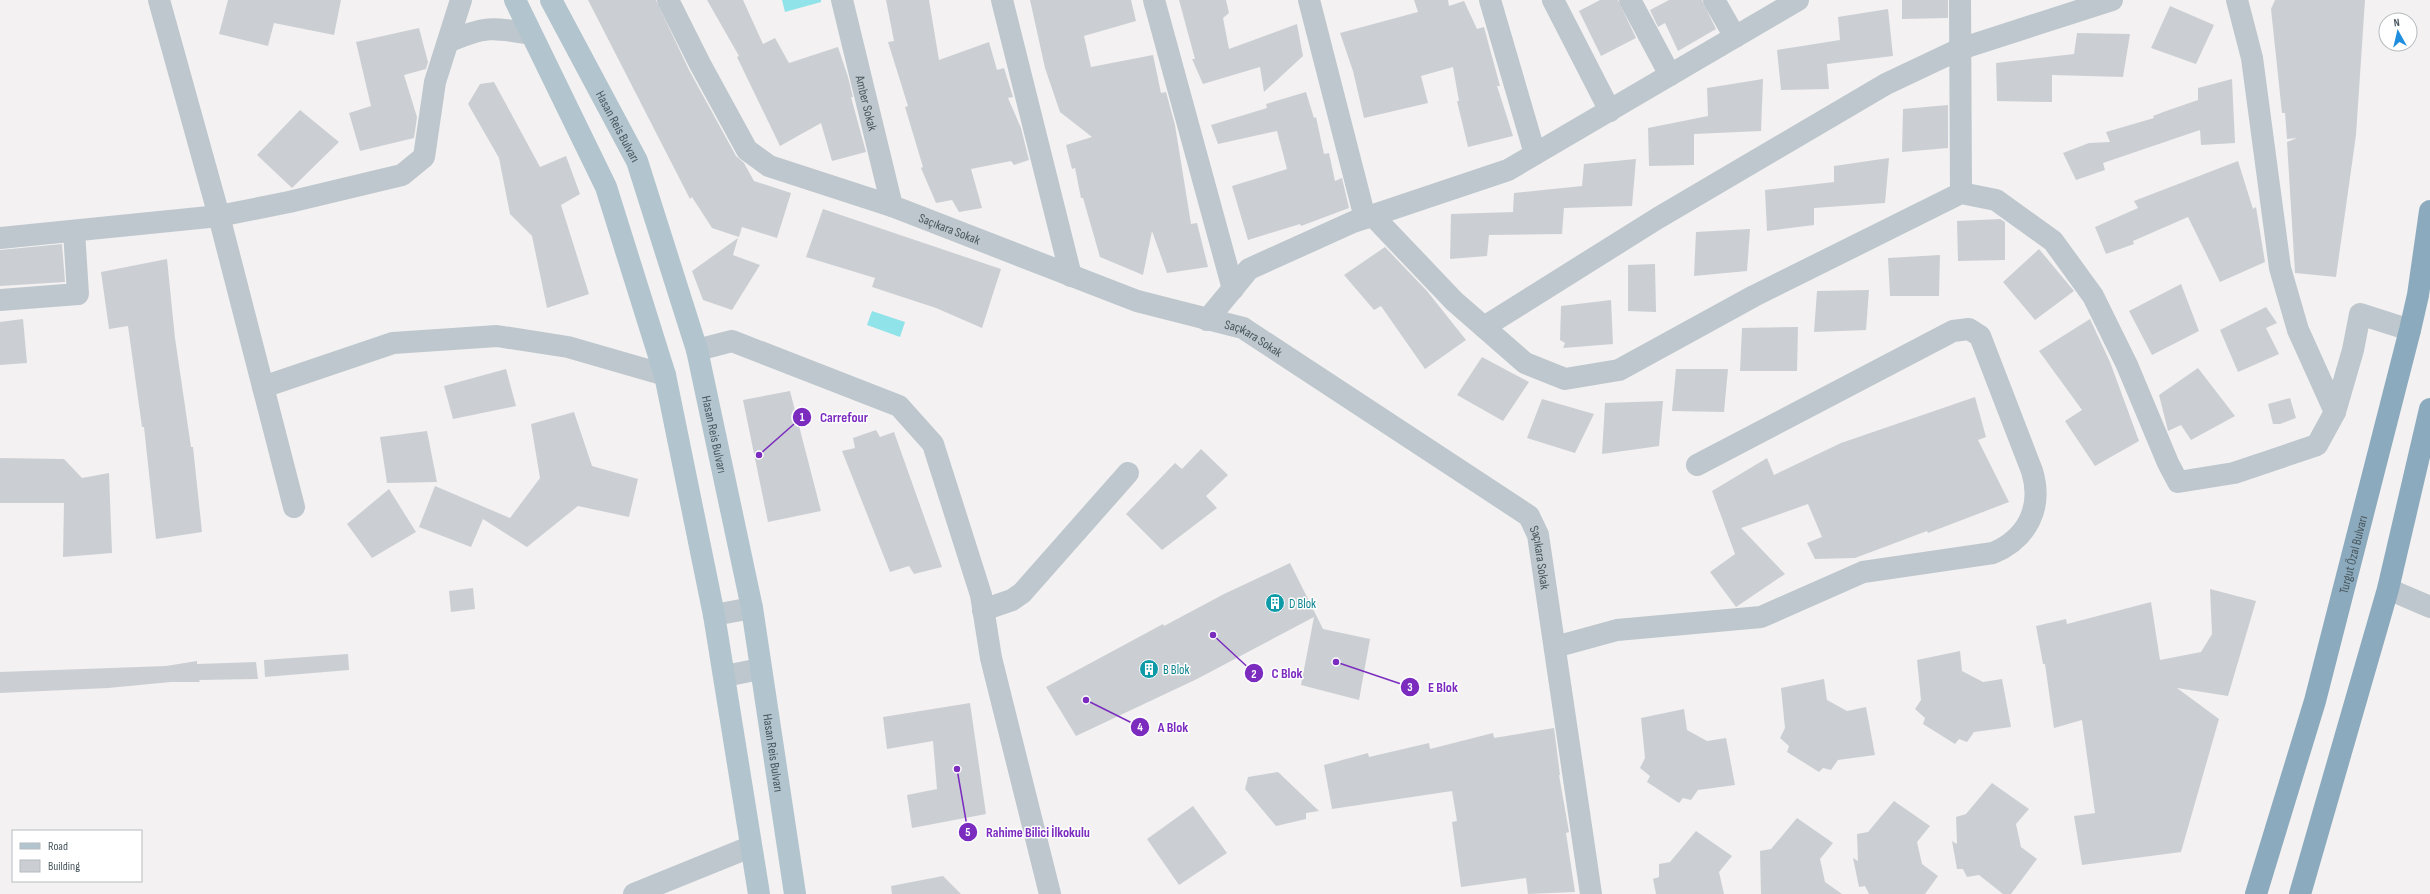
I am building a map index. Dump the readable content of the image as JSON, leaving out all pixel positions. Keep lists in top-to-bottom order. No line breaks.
{"streets":{"highway":["Turgut Özal Bulvarı"],"main road":["Hasan Reis Bulvarı"],"street":["Amber Sokak","Saçıkara Sokak"]},"crossings":[["Amber Sokak","Saçıkara Sokak"]],"places":{"other":["Carrefour","C Blok","E Blok","A Blok","Rahime Bilici İlkokulu"],"building":["D Blok","B Blok"]},"legend":["Road","Building"],"north":"top"}
